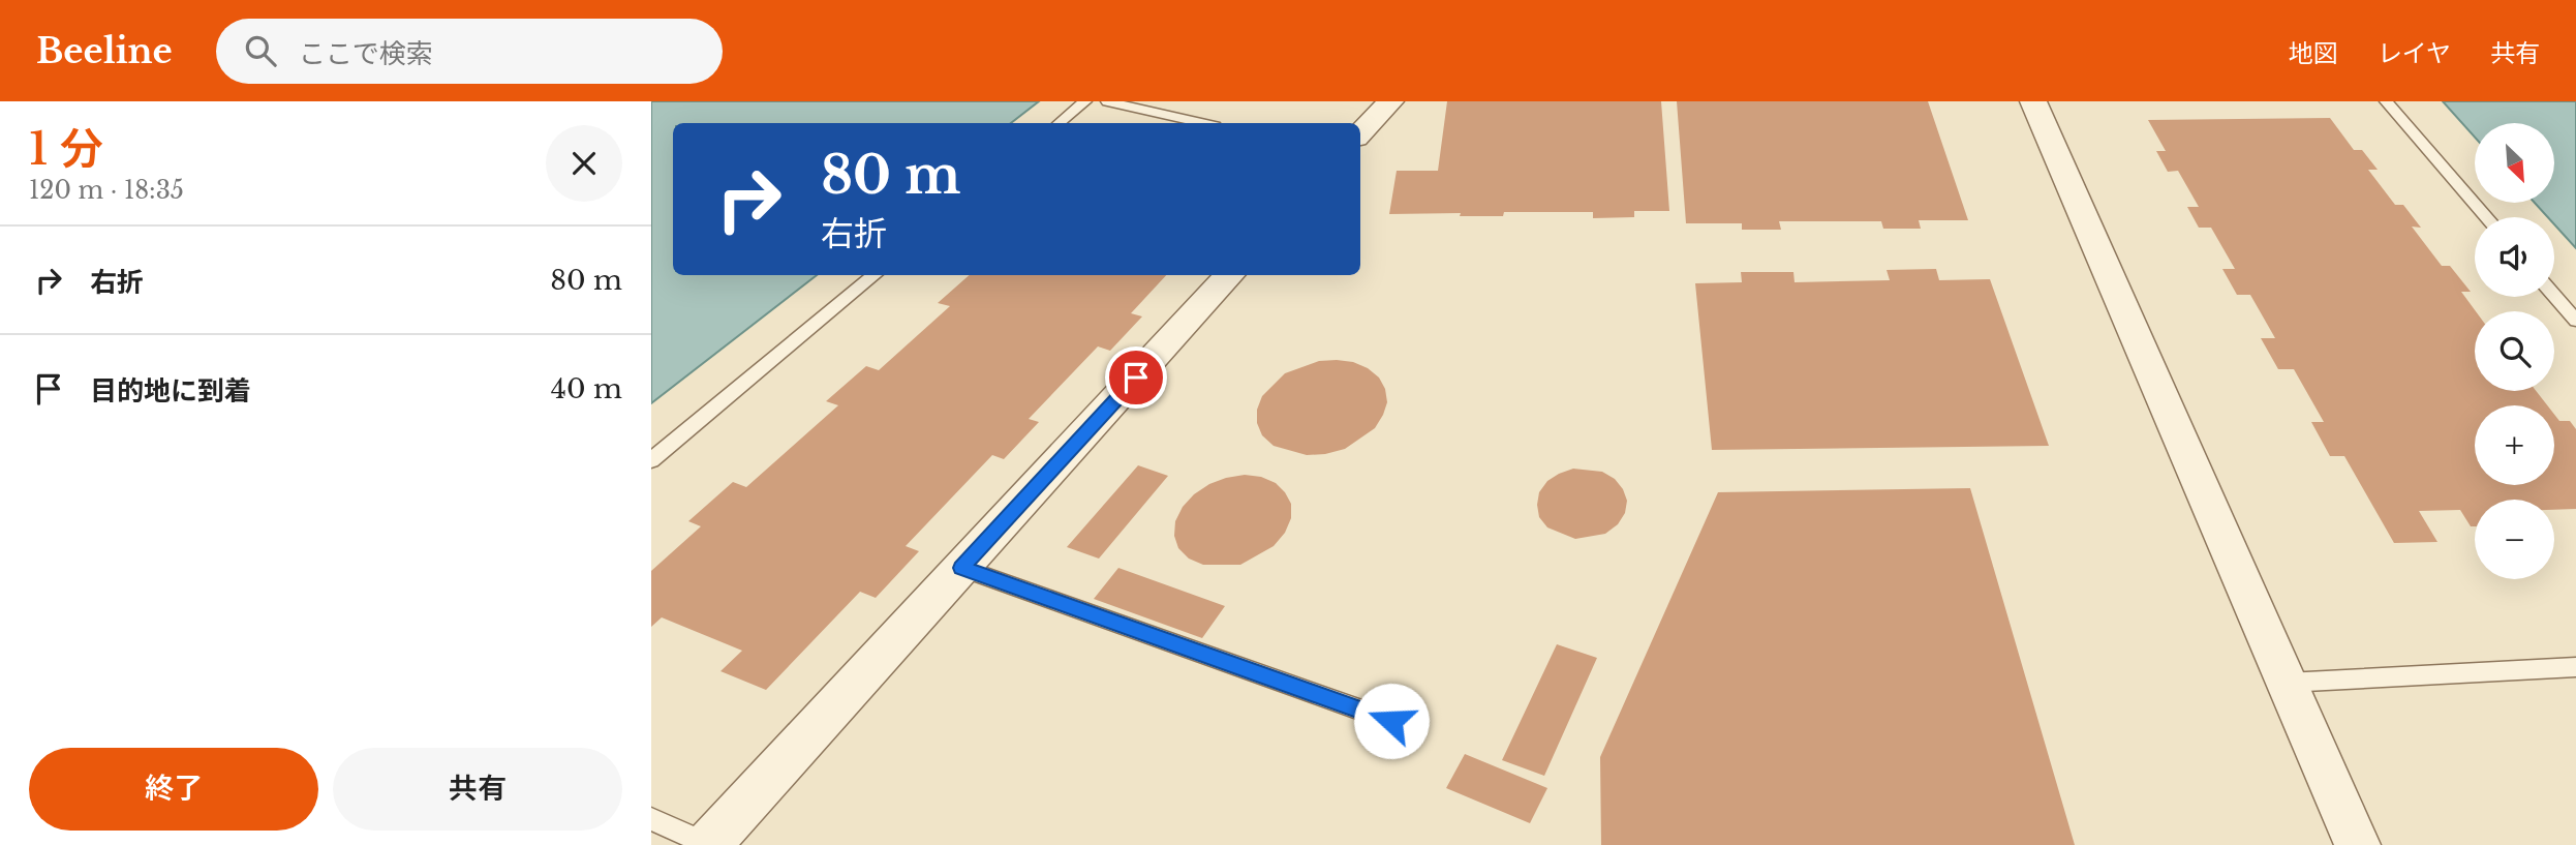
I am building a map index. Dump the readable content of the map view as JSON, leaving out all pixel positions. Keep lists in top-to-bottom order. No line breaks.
{"north":"bottom right","page":{"header":"Beeline","search":"ここで検索","nav":["地図","レイヤ","共有"],"heading":["1 分","120 m · 18:35"],"map_buttons":["+","−"],"turn":["80 m","右折"],"list":[{"name":"右折","value":"80 m"},{"name":"目的地に到着","value":"40 m"}],"buttons":["終了","共有"]}}
